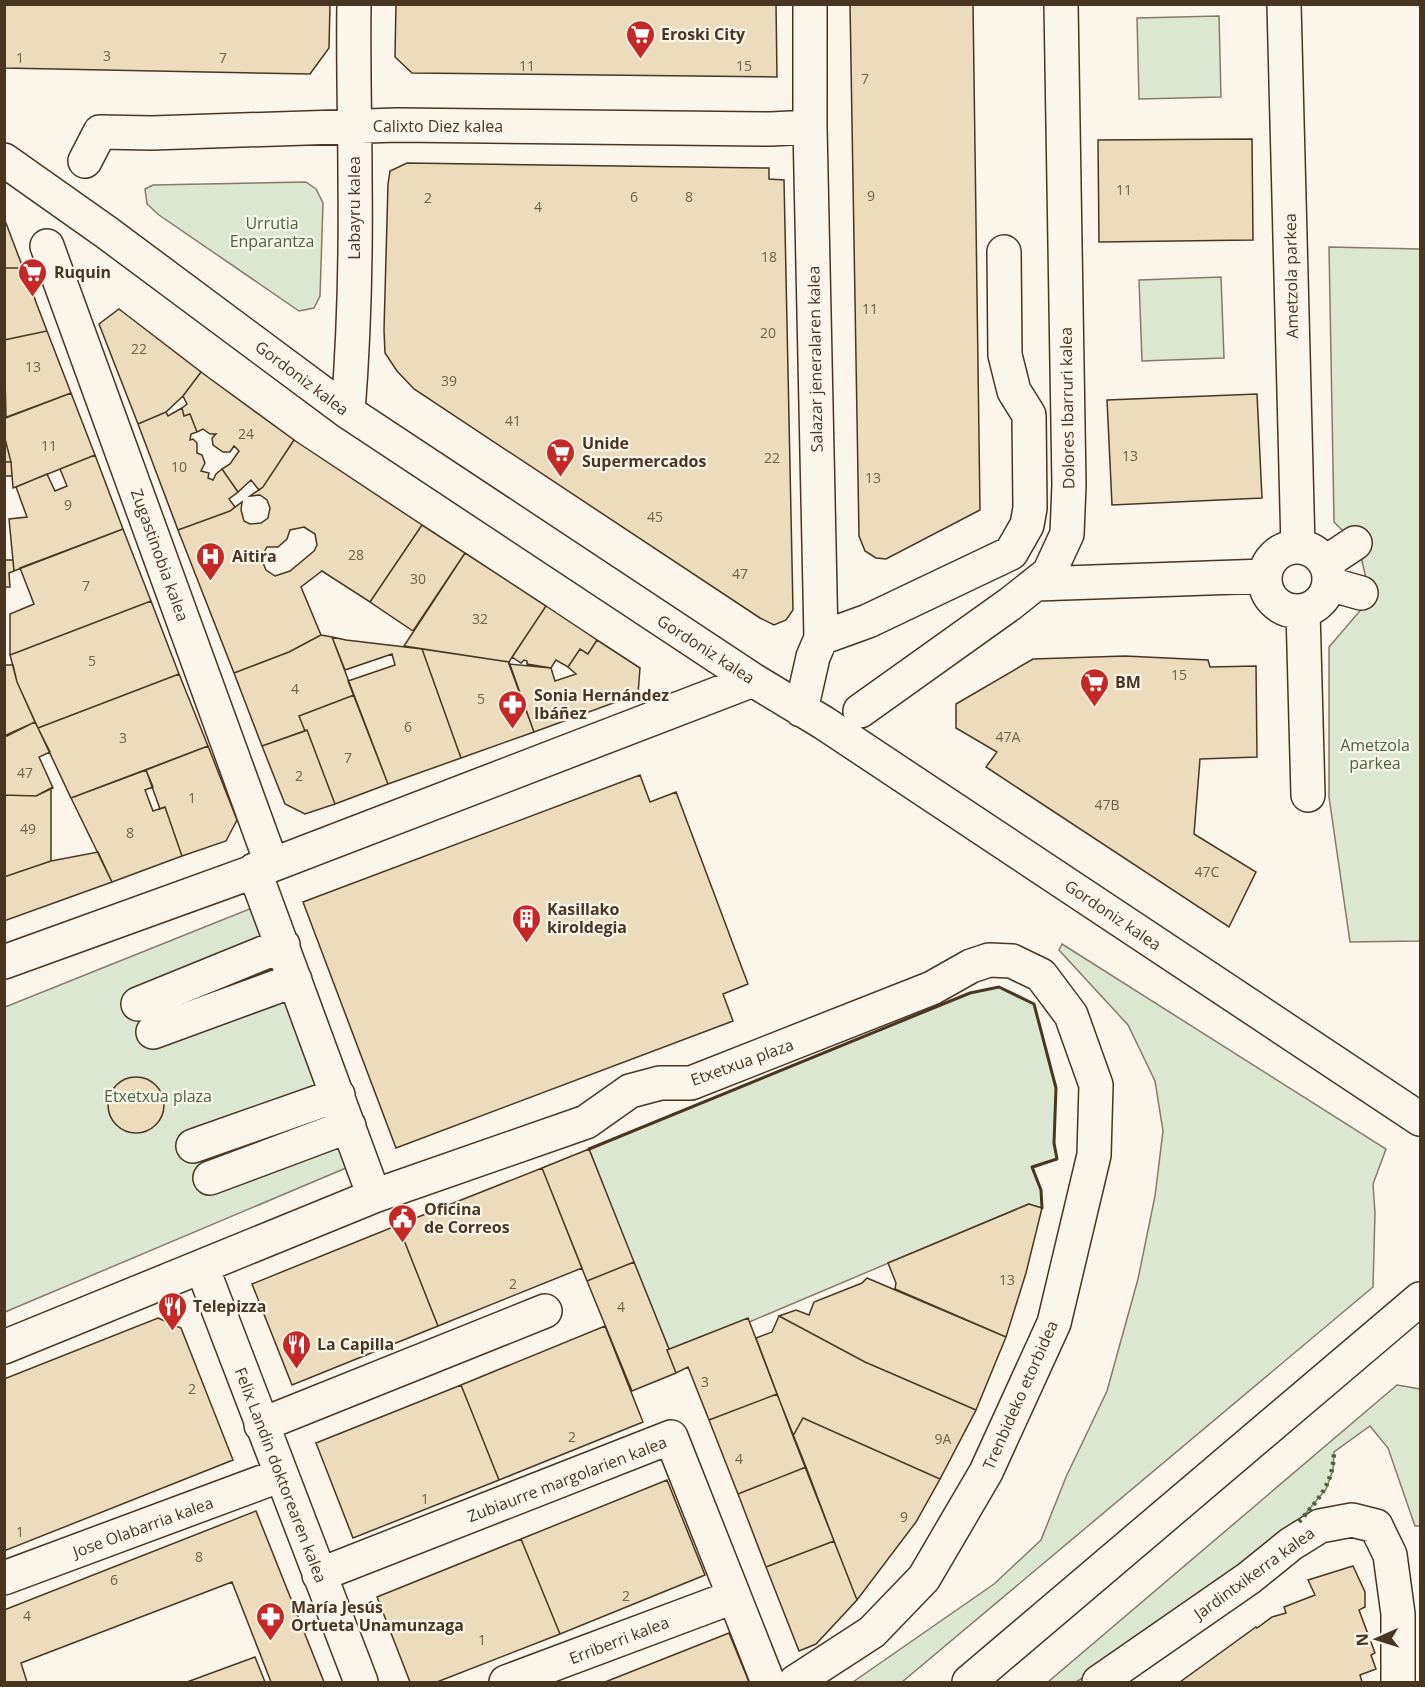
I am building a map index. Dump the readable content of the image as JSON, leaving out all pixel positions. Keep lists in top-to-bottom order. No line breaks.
{"streets":{"street":["Calixto Diez kalea","Labayru kalea","Ametzola parkea","Salazar jeneralaren kalea","Gordoniz kalea","Dolores Ibarruri kalea","Zugastinobia kalea","Etxetxua plaza","Trenbideko etorbidea","Felix Landin doktorearen kalea","Zubiaurre margolarien kalea","Jose Olabarria kalea","Jardintxikerra kalea","Erriberri kalea"]},"crossings":[["Calixto Diez kalea","Labayru kalea"],["Calixto Diez kalea","Salazar jeneralaren kalea"],["Labayru kalea","Gordoniz kalea"],["Salazar jeneralaren kalea","Gordoniz kalea"],["Etxetxua plaza","Trenbideko etorbidea"],["Etxetxua plaza","Felix Landin doktorearen kalea"],["Felix Landin doktorearen kalea","Zubiaurre margolarien kalea"],["Felix Landin doktorearen kalea","Jose Olabarria kalea"],["Zubiaurre margolarien kalea","Erriberri kalea"]],"parks":["Urrutia Enparantza","Ametzola parkea","Etxetxua plaza"],"places":{"supermarket":["Eroski City","Ruquin","Unide Supermercados","BM"],"hospital":["Aitira"],"pharmacy":["Sonia Hernández Ibáñez","María Jesús Ortueta Unamunzaga"],"building":["Kasillako kiroldegia"],"public building":["Oficina de Correos"],"restaurant":["Telepizza","La Capilla"]},"house_numbers":["3","1","7","11","15","7","11","9","6","8","2","4","18","11","20","22","13","39","41","24","11","13","22","10","13","9","45","28","47","30","7","32","5","15","4","5","6","47A","3","7","47","2","1","47B","49","8","47C","13","2","4","3","2","2","9A","4","1","9","1","8","6","2","4","1"],"north":"left"}
